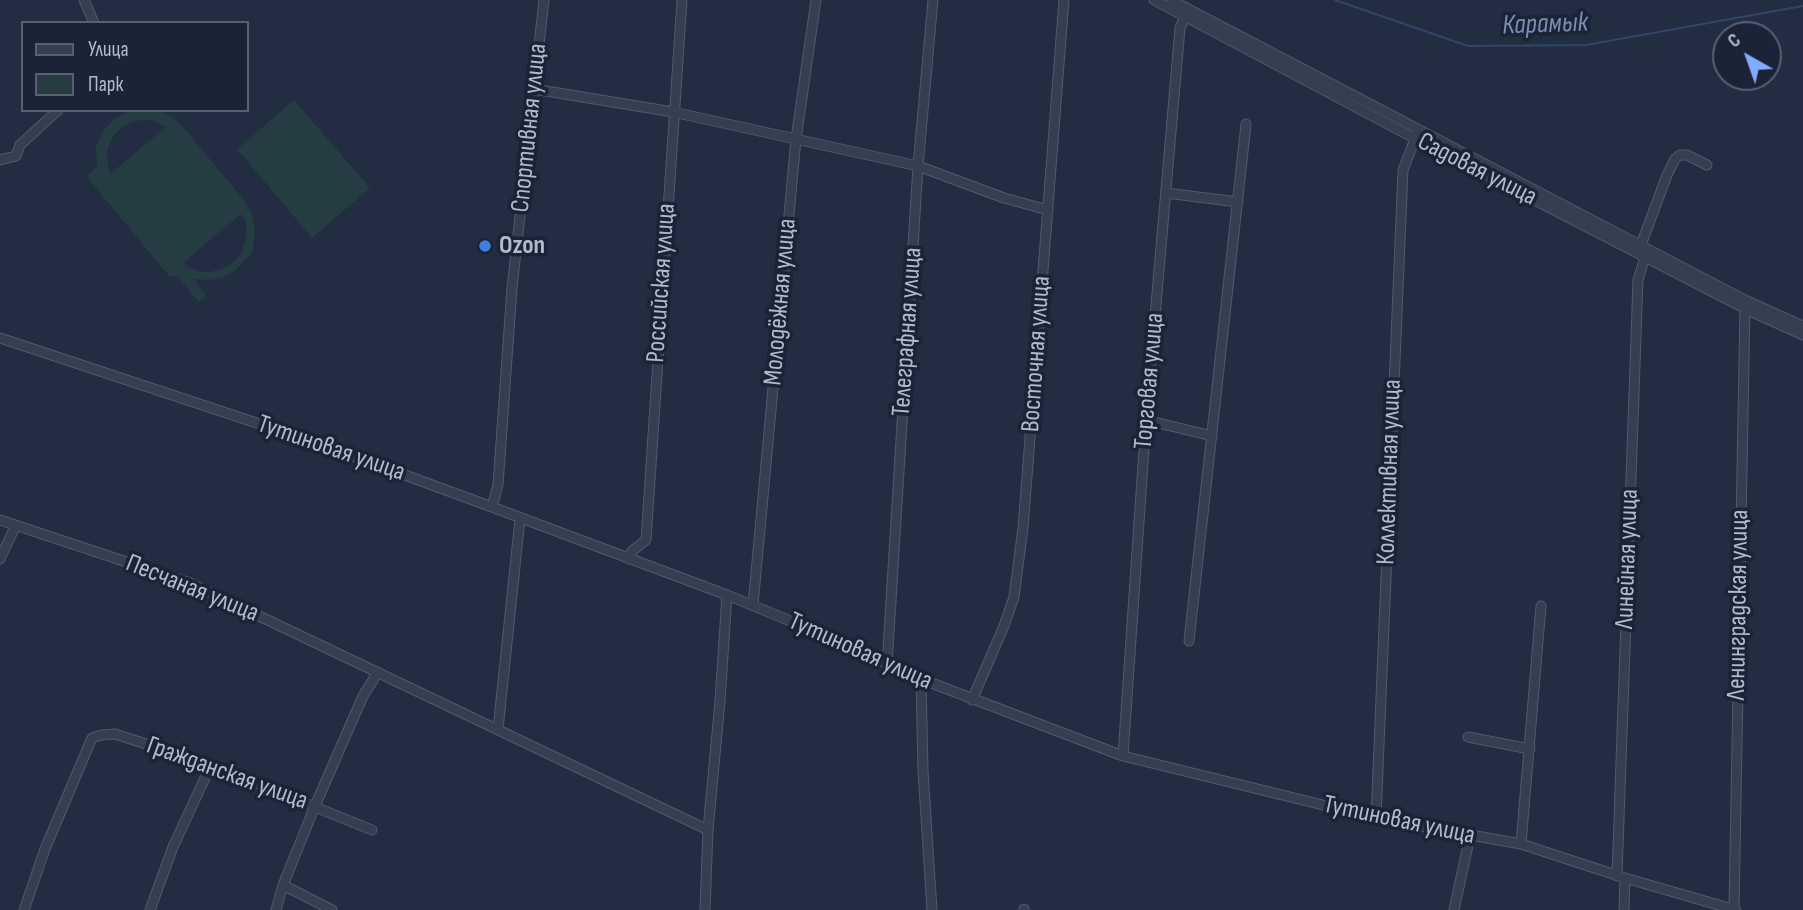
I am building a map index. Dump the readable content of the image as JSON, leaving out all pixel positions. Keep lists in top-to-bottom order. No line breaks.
{"streets":{"street":["Спортивная улица","Садовая улица","Российская улица","Молодёжная улица","Телеграфная улица","Восточная улица","Торговая улица","Тутиновая улица","Коллективная улица","Линейная улица","Песчаная улица","Ленинградская улица","Гражданская улица"]},"crossings":[["Спортивная улица","Тутиновая улица"],["Садовая улица","Торговая улица"],["Садовая улица","Коллективная улица"],["Садовая улица","Линейная улица"],["Садовая улица","Ленинградская улица"],["Российская улица","Тутиновая улица"],["Молодёжная улица","Тутиновая улица"],["Телеграфная улица","Тутиновая улица"],["Восточная улица","Тутиновая улица"],["Торговая улица","Тутиновая улица"],["Тутиновая улица","Коллективная улица"],["Тутиновая улица","Линейная улица"],["Тутиновая улица","Ленинградская улица"]],"water":["Карамык"],"places":["Ozon"],"legend":["Улица","Парк"],"north":"top left"}
